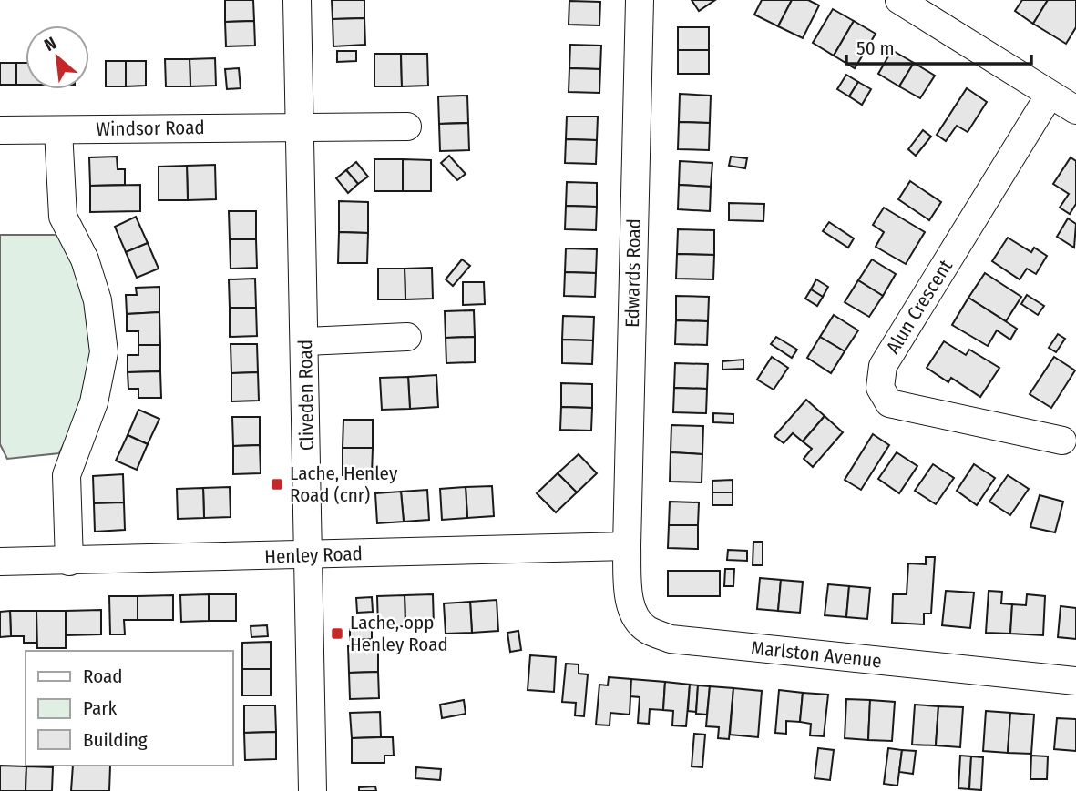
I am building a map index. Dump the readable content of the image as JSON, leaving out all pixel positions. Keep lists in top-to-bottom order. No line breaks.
{"streets":{"street":["Windsor Road","Edwards Road","Alun Crescent","Cliveden Road","Henley Road","Marlston Avenue"]},"crossings":[["Windsor Road","Cliveden Road"],["Edwards Road","Henley Road"],["Edwards Road","Marlston Avenue"],["Cliveden Road","Henley Road"],["Henley Road","Marlston Avenue"]],"places":{"transit":["Lache, Henley Road (cnr)","Lache, opp Henley Road"]},"legend":["Road","Park","Building"],"scale_bar":"50 m","north":"top left"}
